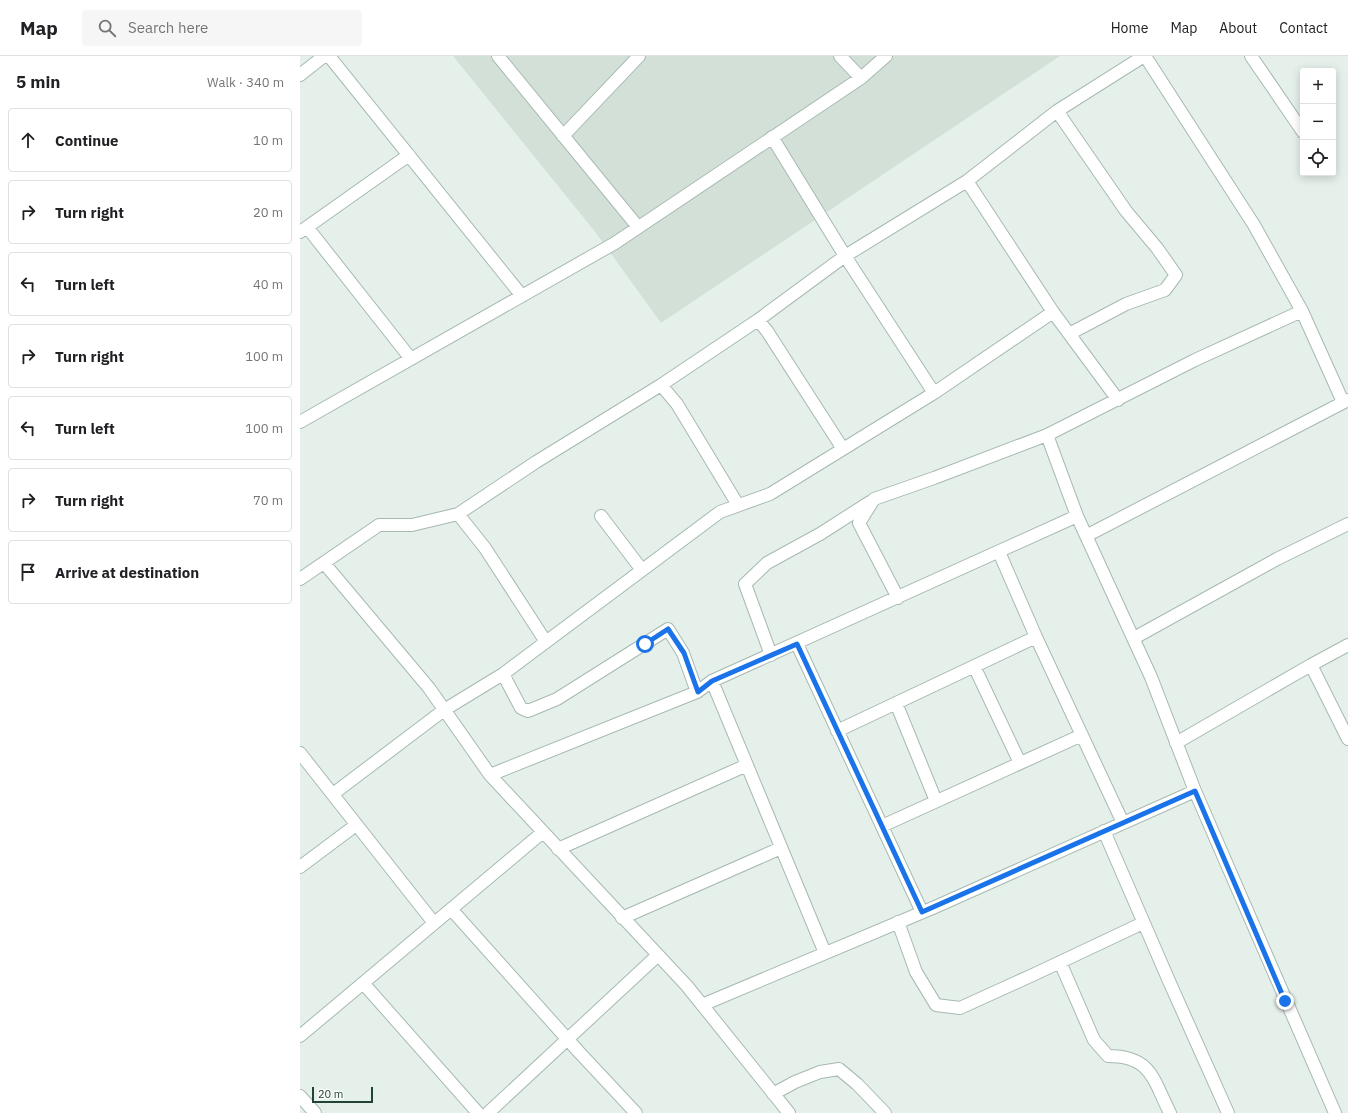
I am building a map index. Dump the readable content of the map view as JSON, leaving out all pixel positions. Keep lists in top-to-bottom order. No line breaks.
{"scale_bar":"20 m","page":{"header":"Map","search":"Search here","nav":["Home","Map","About","Contact"],"heading":["5 min","Walk · 340 m"],"map_buttons":["+","−"],"list":[["Continue","10 m"],["Turn right","20 m"],["Turn left","40 m"],["Turn right","100 m"],["Turn left","100 m"],["Turn right","70 m"],"Arrive at destination"],"scale":"20 m"}}
